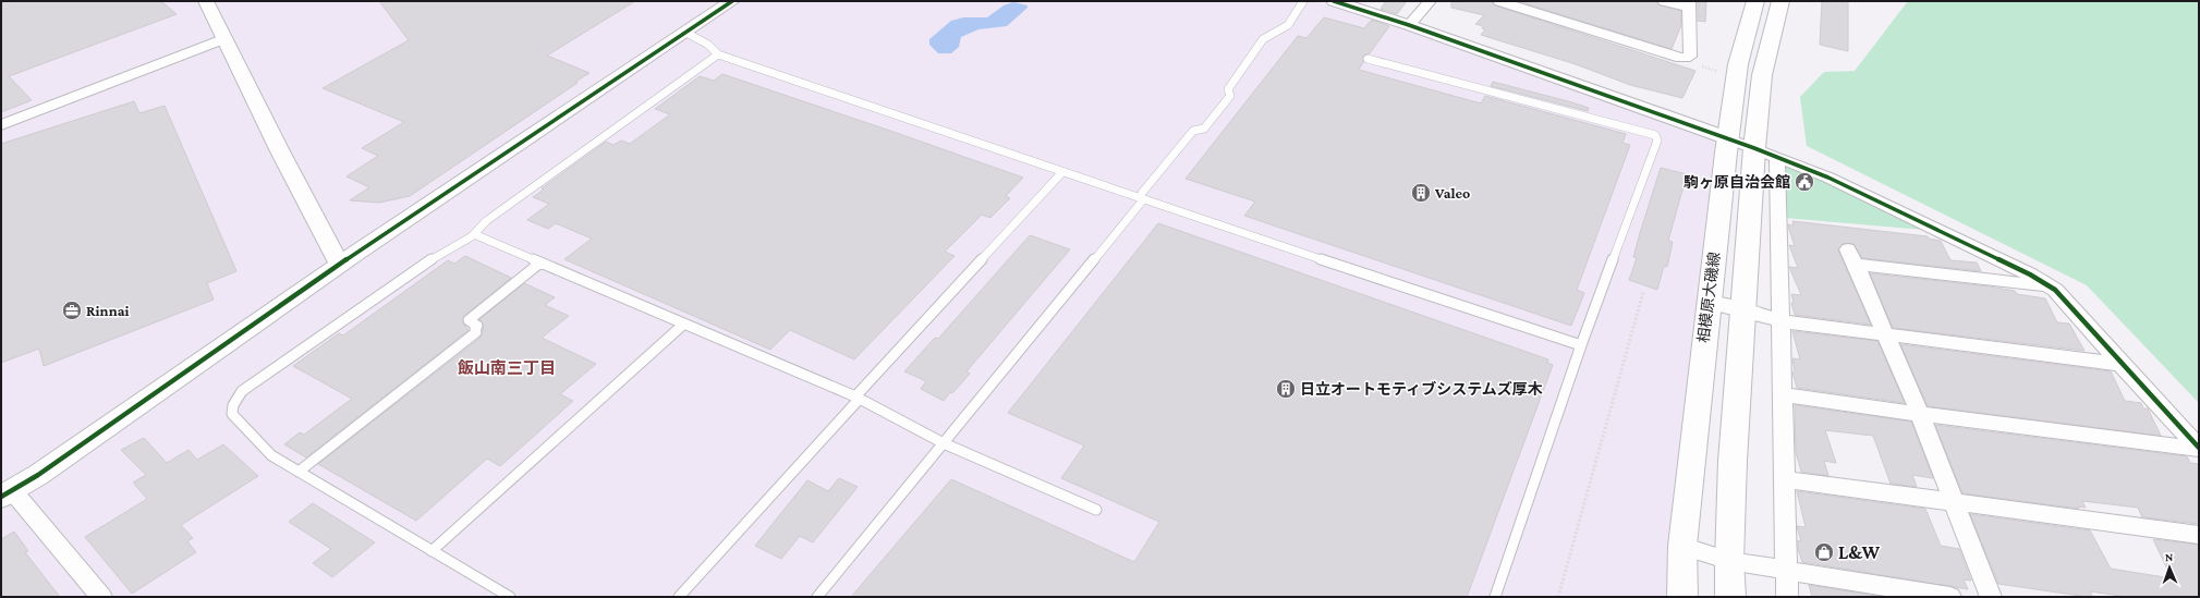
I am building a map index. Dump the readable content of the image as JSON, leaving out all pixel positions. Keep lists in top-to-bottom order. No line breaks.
{"streets":{"main road":["相模原大磯線"]},"districts":["飯山南三丁目"],"places":{"public building":["駒ヶ原自治会館"],"building":["Valeo","日立オートモティブシステムズ厚木"],"office":["Rinnai"],"shop":["L&W"]},"north":"top"}
